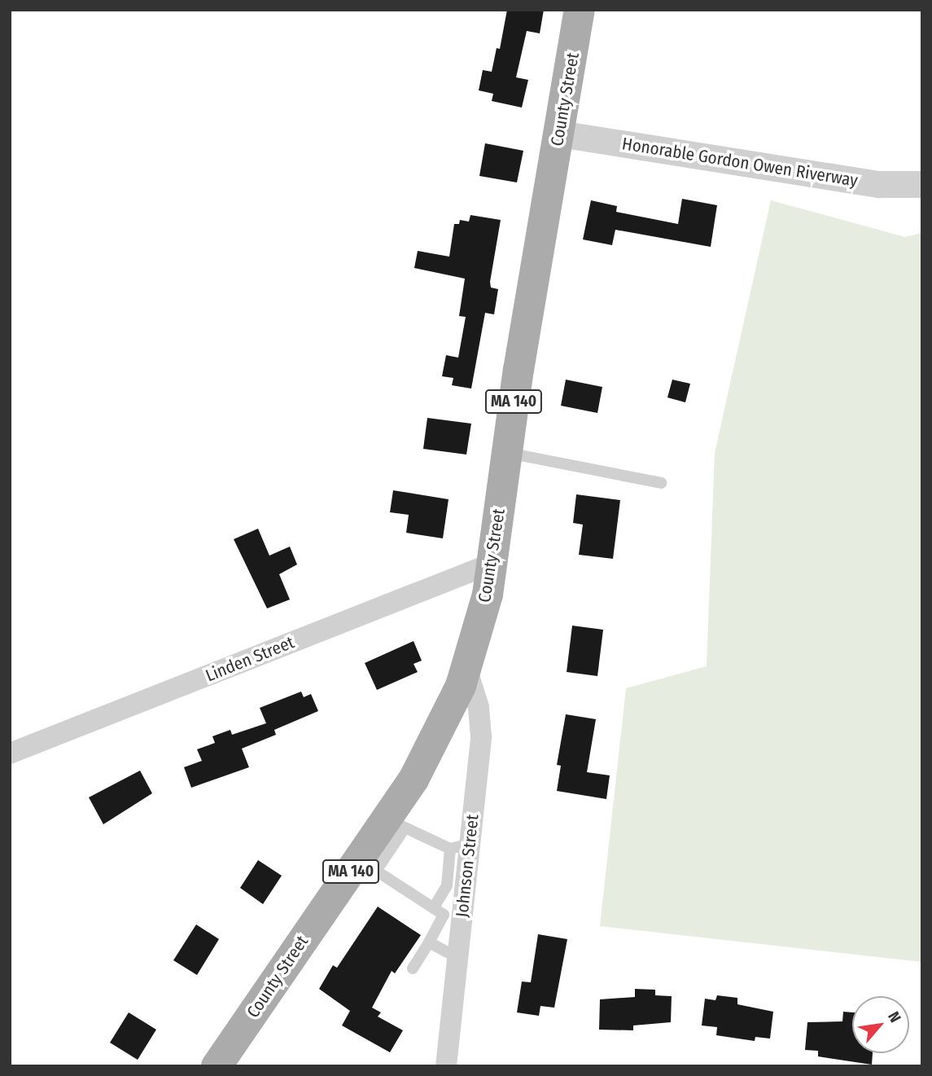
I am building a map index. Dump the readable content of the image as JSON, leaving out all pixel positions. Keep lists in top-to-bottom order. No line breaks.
{"streets":{"main road":["County Street","MA 140"],"street":["Honorable Gordon Owen Riverway","Linden Street","Johnson Street"]},"crossings":[["County Street","Honorable Gordon Owen Riverway"],["County Street","Linden Street"],["County Street","Johnson Street"]],"north":"top right"}
